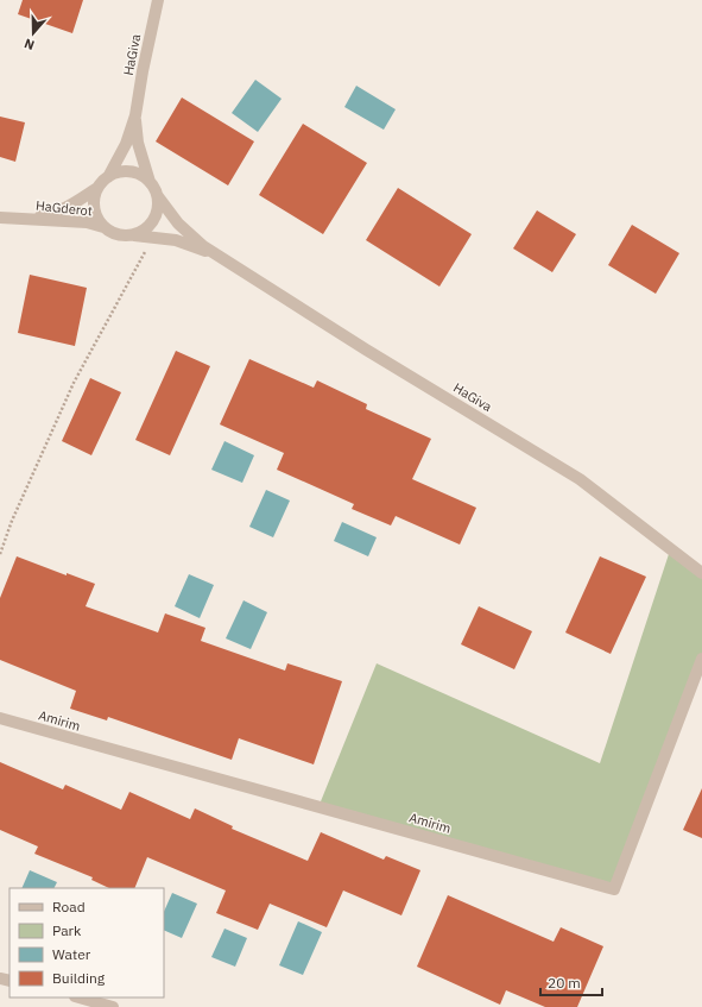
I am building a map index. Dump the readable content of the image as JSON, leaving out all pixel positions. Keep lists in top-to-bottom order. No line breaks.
{"streets":{"street":["HaGiva","HaGderot","Amirim"]},"crossings":[["HaGiva","HaGderot"]],"legend":["Road","Park","Water","Building"],"scale_bar":"20 m","north":"bottom"}
